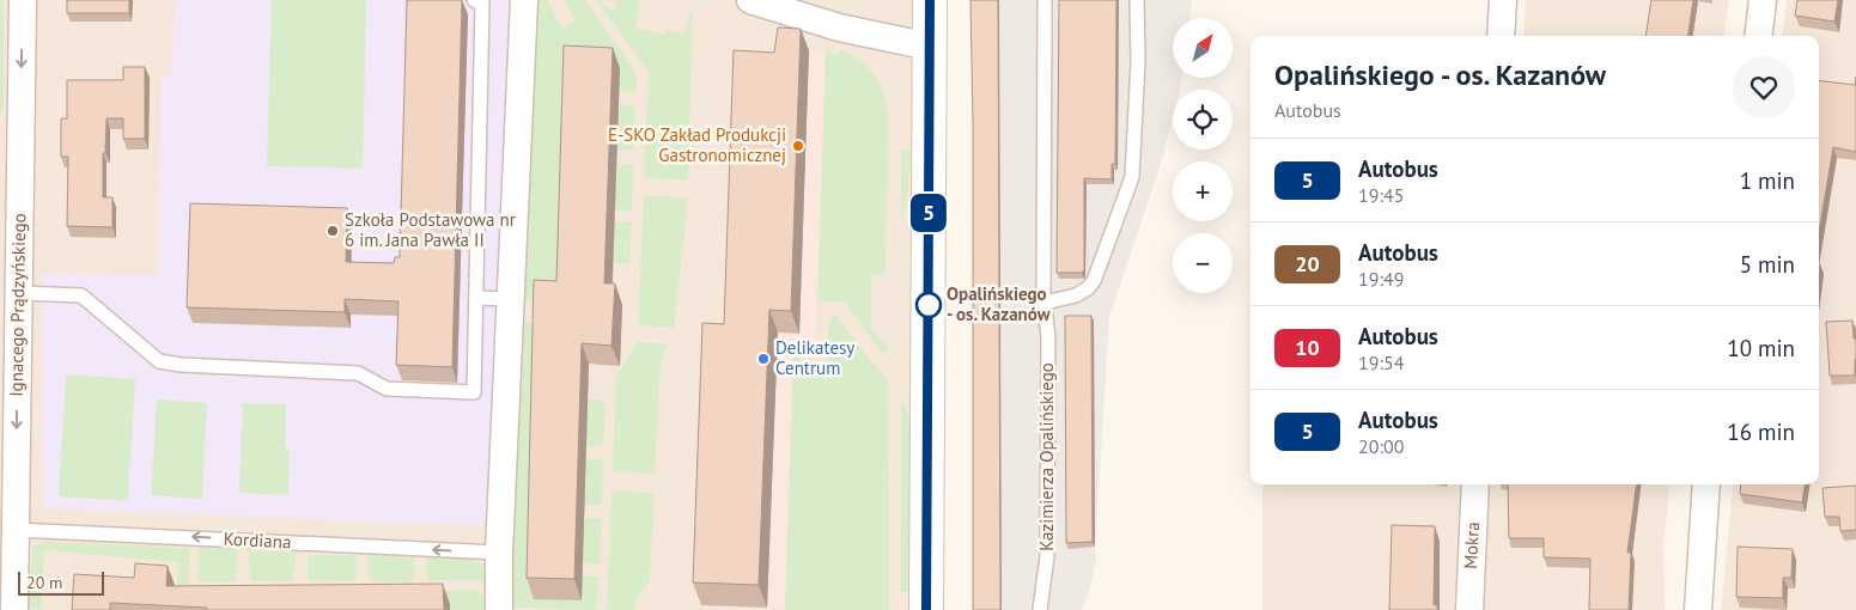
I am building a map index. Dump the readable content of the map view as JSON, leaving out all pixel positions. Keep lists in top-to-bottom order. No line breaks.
{"streets":{"street":["Ignacego Prądzyńskiego","Mokra"],"lane":["Kazimierza Opalińskiego","Kordiana"]},"crossings":[["Ignacego Prądzyńskiego","Kordiana"]],"one_way":["Ignacego Prądzyńskiego","Kordiana"],"places":["E-SKO Zakład Produkcji Gastronomicznej","Szkoła Podstawowa nr 6 im. Jana Pawła II","Opalińskiego - os. Kazanów","Delikatesy Centrum"],"lines":["bus line 5"],"scale_bar":"20 m","north":"top right","page":{"on_map":"5","map_buttons":["+","−"],"heading":["Opalińskiego - os. Kazanów","Autobus"],"list":[{"mark":"5","name":"Autobus","note":"19:45","value":"1 min"},{"mark":"20","name":"Autobus","note":"19:49","value":"5 min"},{"mark":"10","name":"Autobus","note":"19:54","value":"10 min"},{"mark":"5","name":"Autobus","note":"20:00","value":"16 min"}],"scale":"20 m"}}
